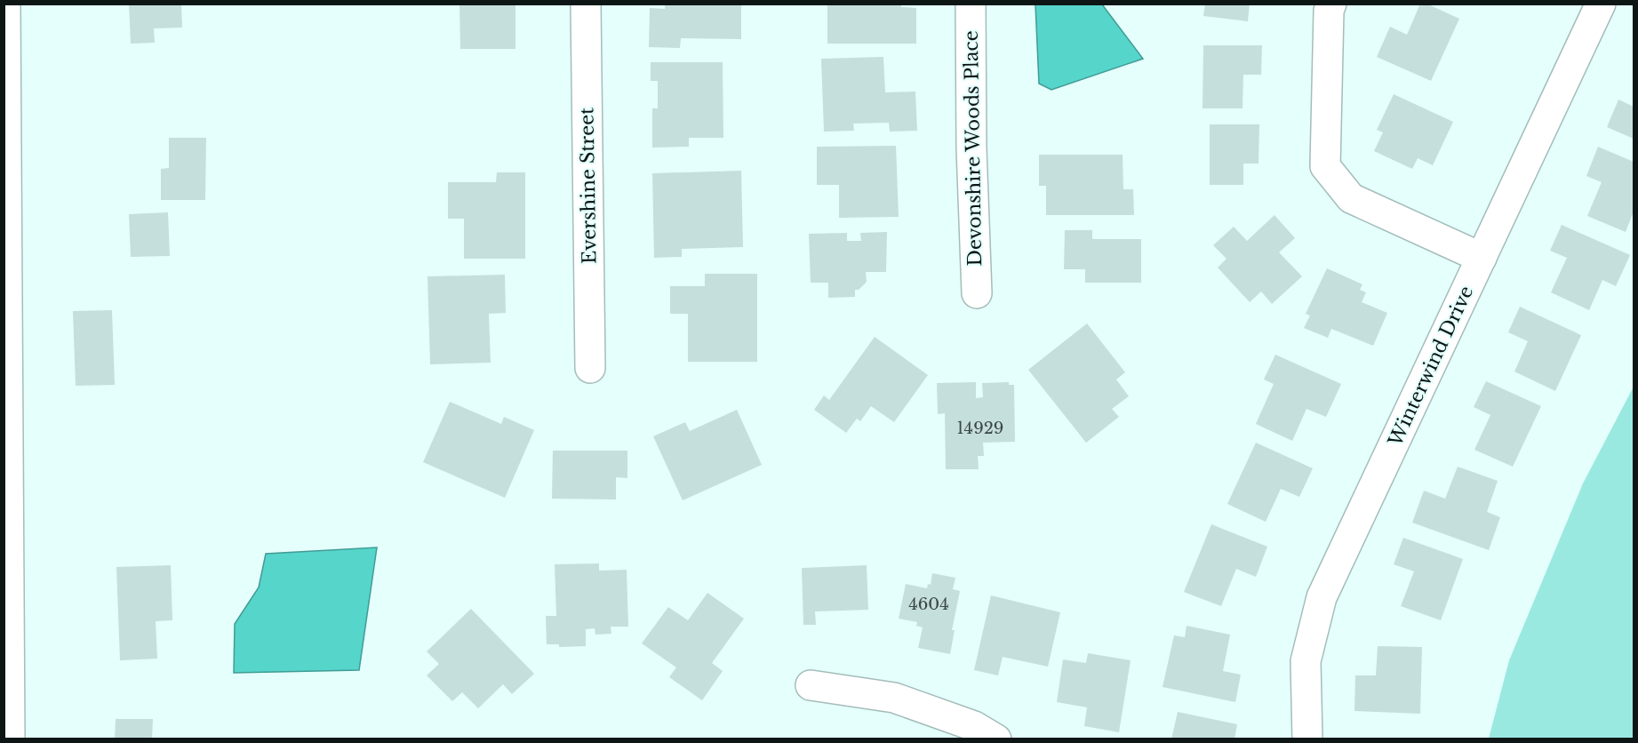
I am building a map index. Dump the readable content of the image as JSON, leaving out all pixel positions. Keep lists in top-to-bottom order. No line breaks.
{"streets":{"street":["Devonshire Woods Place","Evershine Street","Winterwind Drive"]},"house_numbers":["14929","4604"]}
